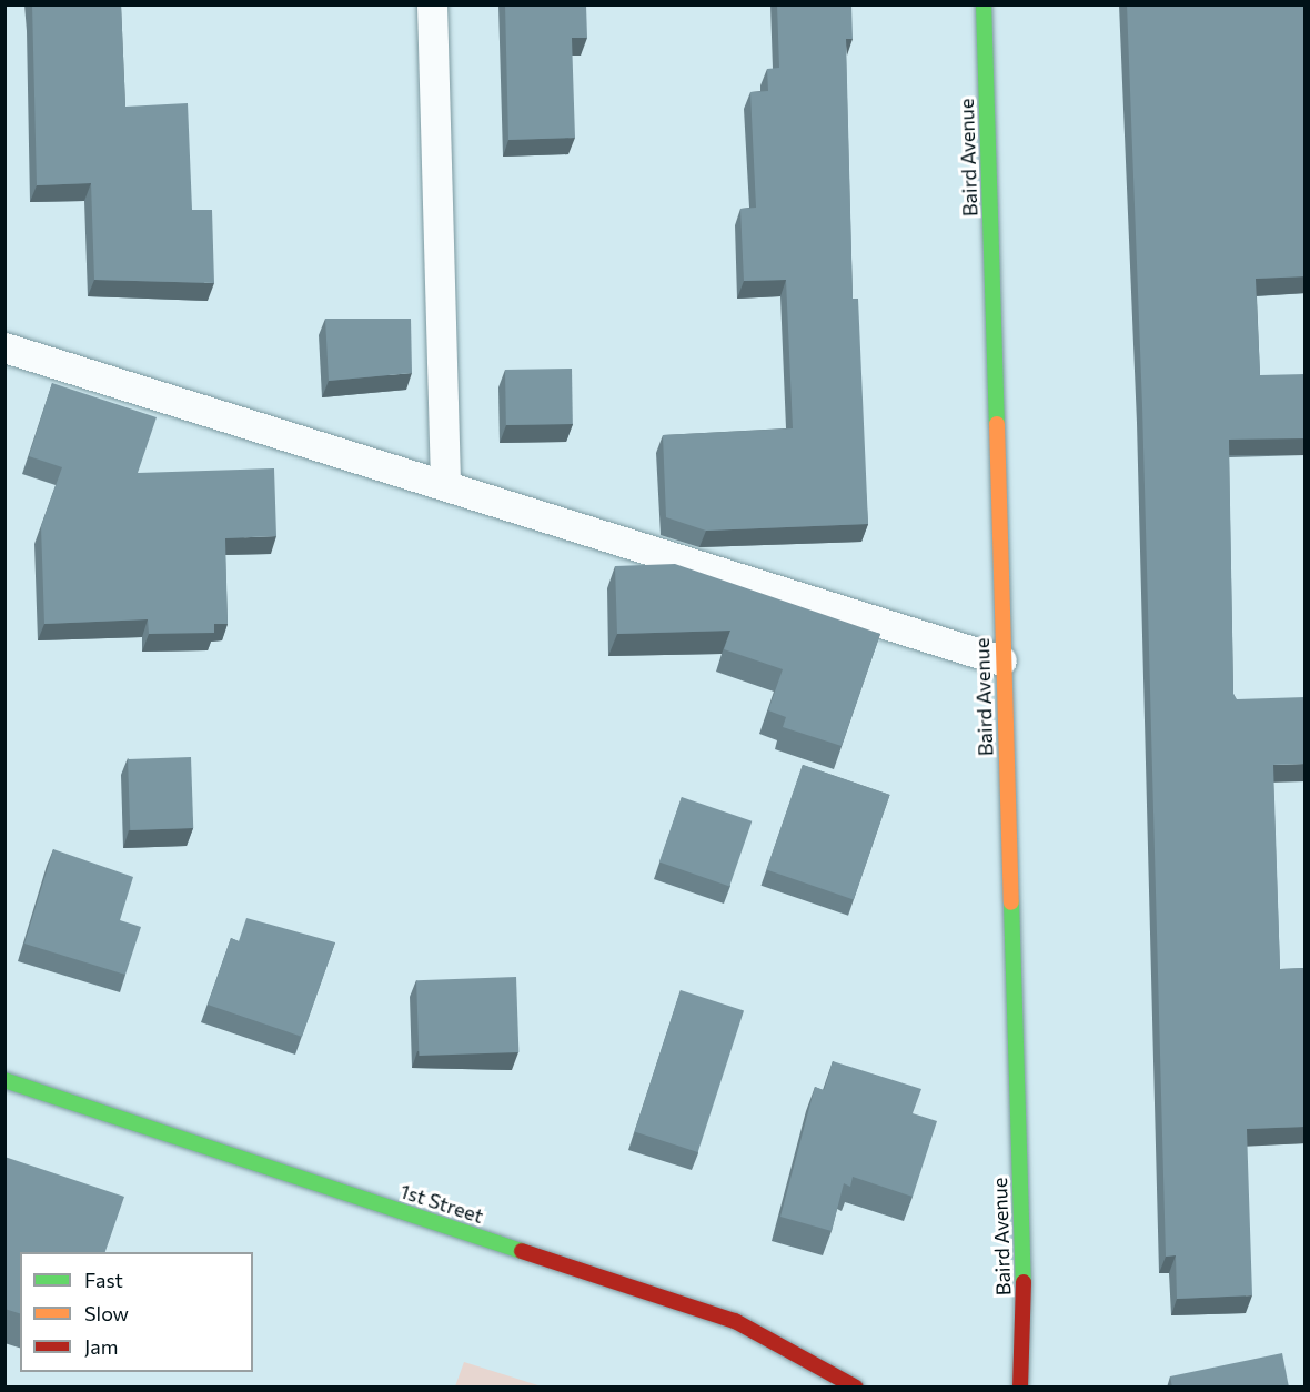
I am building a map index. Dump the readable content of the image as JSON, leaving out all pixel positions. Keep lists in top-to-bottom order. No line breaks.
{"streets":{"street":["Baird Avenue","1st Street"]},"legend":["Fast","Slow","Jam"]}
